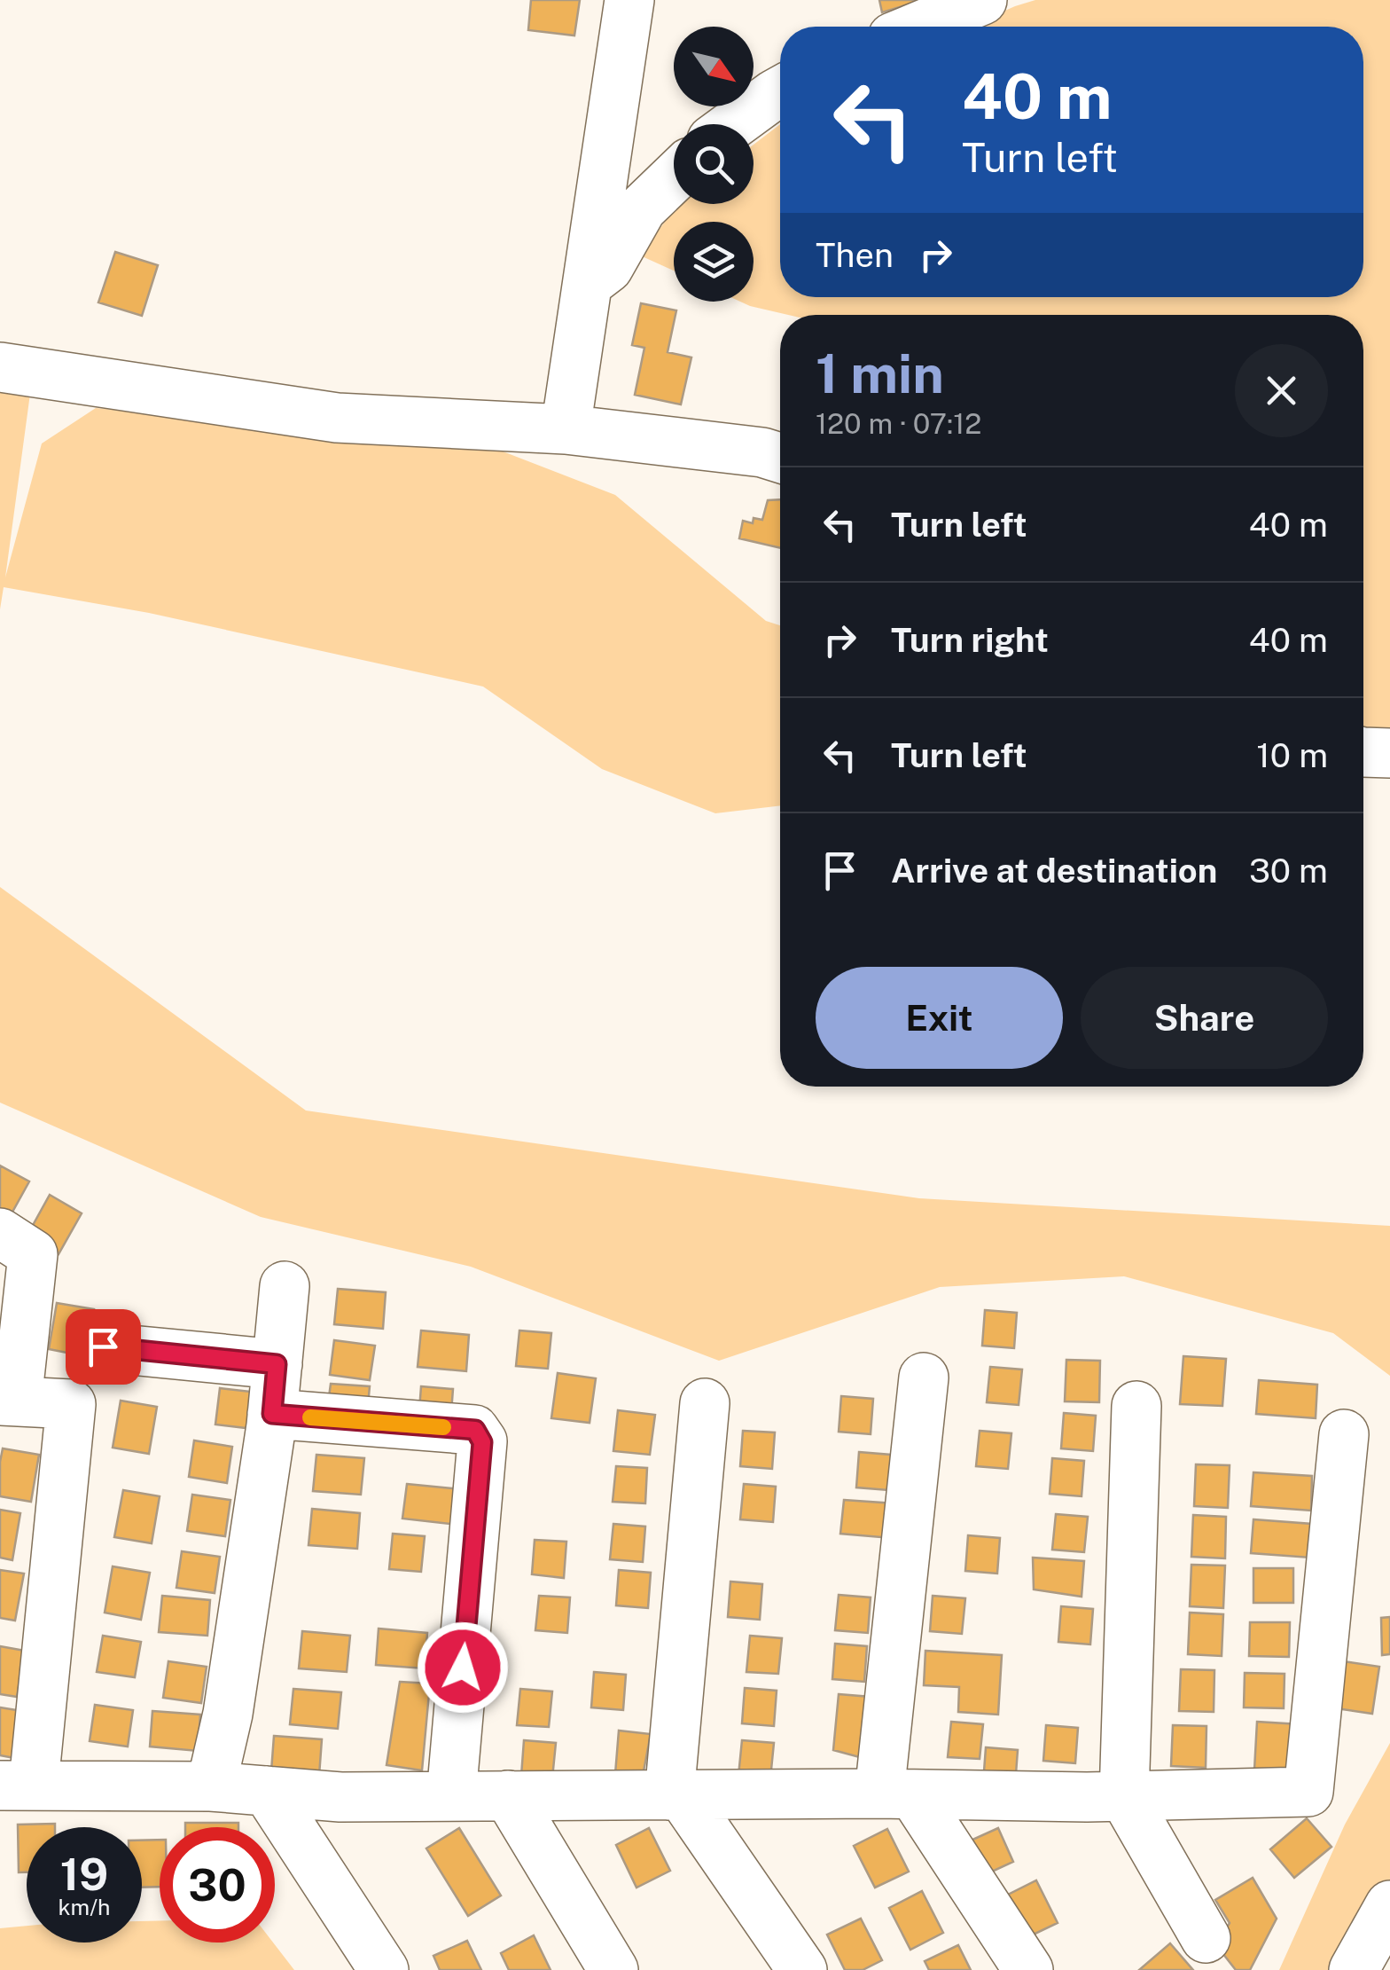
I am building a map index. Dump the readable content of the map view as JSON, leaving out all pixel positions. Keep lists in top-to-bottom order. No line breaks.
{"north":"bottom right","page":{"turn":["40 m","Turn left"],"then":"Then","heading":["1 min","120 m · 07:12"],"list":[{"name":"Turn left","value":"40 m"},{"name":"Turn right","value":"40 m"},{"name":"Turn left","value":"10 m"},{"name":"Arrive at destination","value":"30 m"}],"buttons":["Exit","Share"],"speed":"19 km/h","limit":"30"}}
